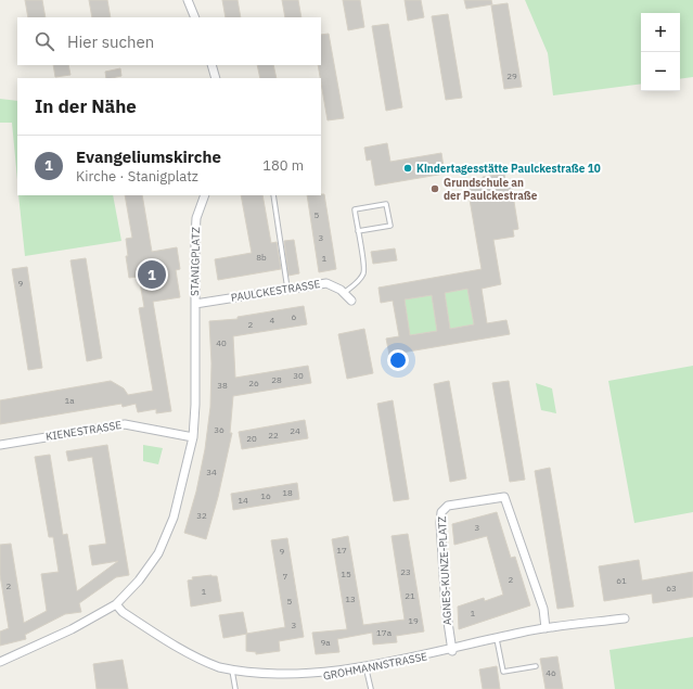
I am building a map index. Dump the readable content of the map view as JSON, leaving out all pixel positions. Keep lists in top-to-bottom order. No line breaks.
{"streets":{"street":["STANIGPLATZ","PAULCKESTRASSE","KIENESTRASSE","AGNES-KUNZE-PLATZ","GROHMANNSTRASSE"]},"crossings":[["STANIGPLATZ","PAULCKESTRASSE"],["STANIGPLATZ","KIENESTRASSE"],["STANIGPLATZ","GROHMANNSTRASSE"],["AGNES-KUNZE-PLATZ","GROHMANNSTRASSE"]],"places":["Kindertagesstätte Paulckestraße 10","Grundschule an der Paulckestraße"],"house_numbers":["29","5","3","8b","1","9","6","4","2","40","30","28","26","38","1a","36","24","22","20","34","18","16","14","32","3","17","9","23","15","7","2","61","2","63","1","21","13","5","1","19","3","17a","9a","46"],"page":{"map_buttons":["+","−"],"search":"Hier suchen","heading":"In der Nähe","list":[{"mark":"1","name":"Evangeliumskirche","note":"Kirche · Stanigplatz","value":"180 m"}],"pins":"1"}}
